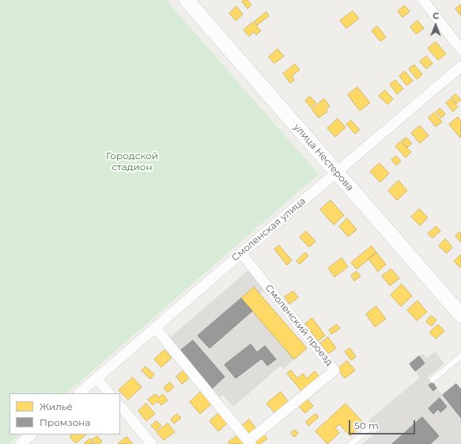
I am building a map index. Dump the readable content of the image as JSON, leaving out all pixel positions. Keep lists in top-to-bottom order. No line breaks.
{"streets":{"main road":["улица Нестерова"],"street":["Смоленская улица","Смоленский проезд"]},"crossings":[["улица Нестерова","Смоленская улица"],["Смоленская улица","Смоленский проезд"]],"parks":["Городской стадион"],"legend":["Жильё","Промзона"],"scale_bar":"50 m","north":"top"}
